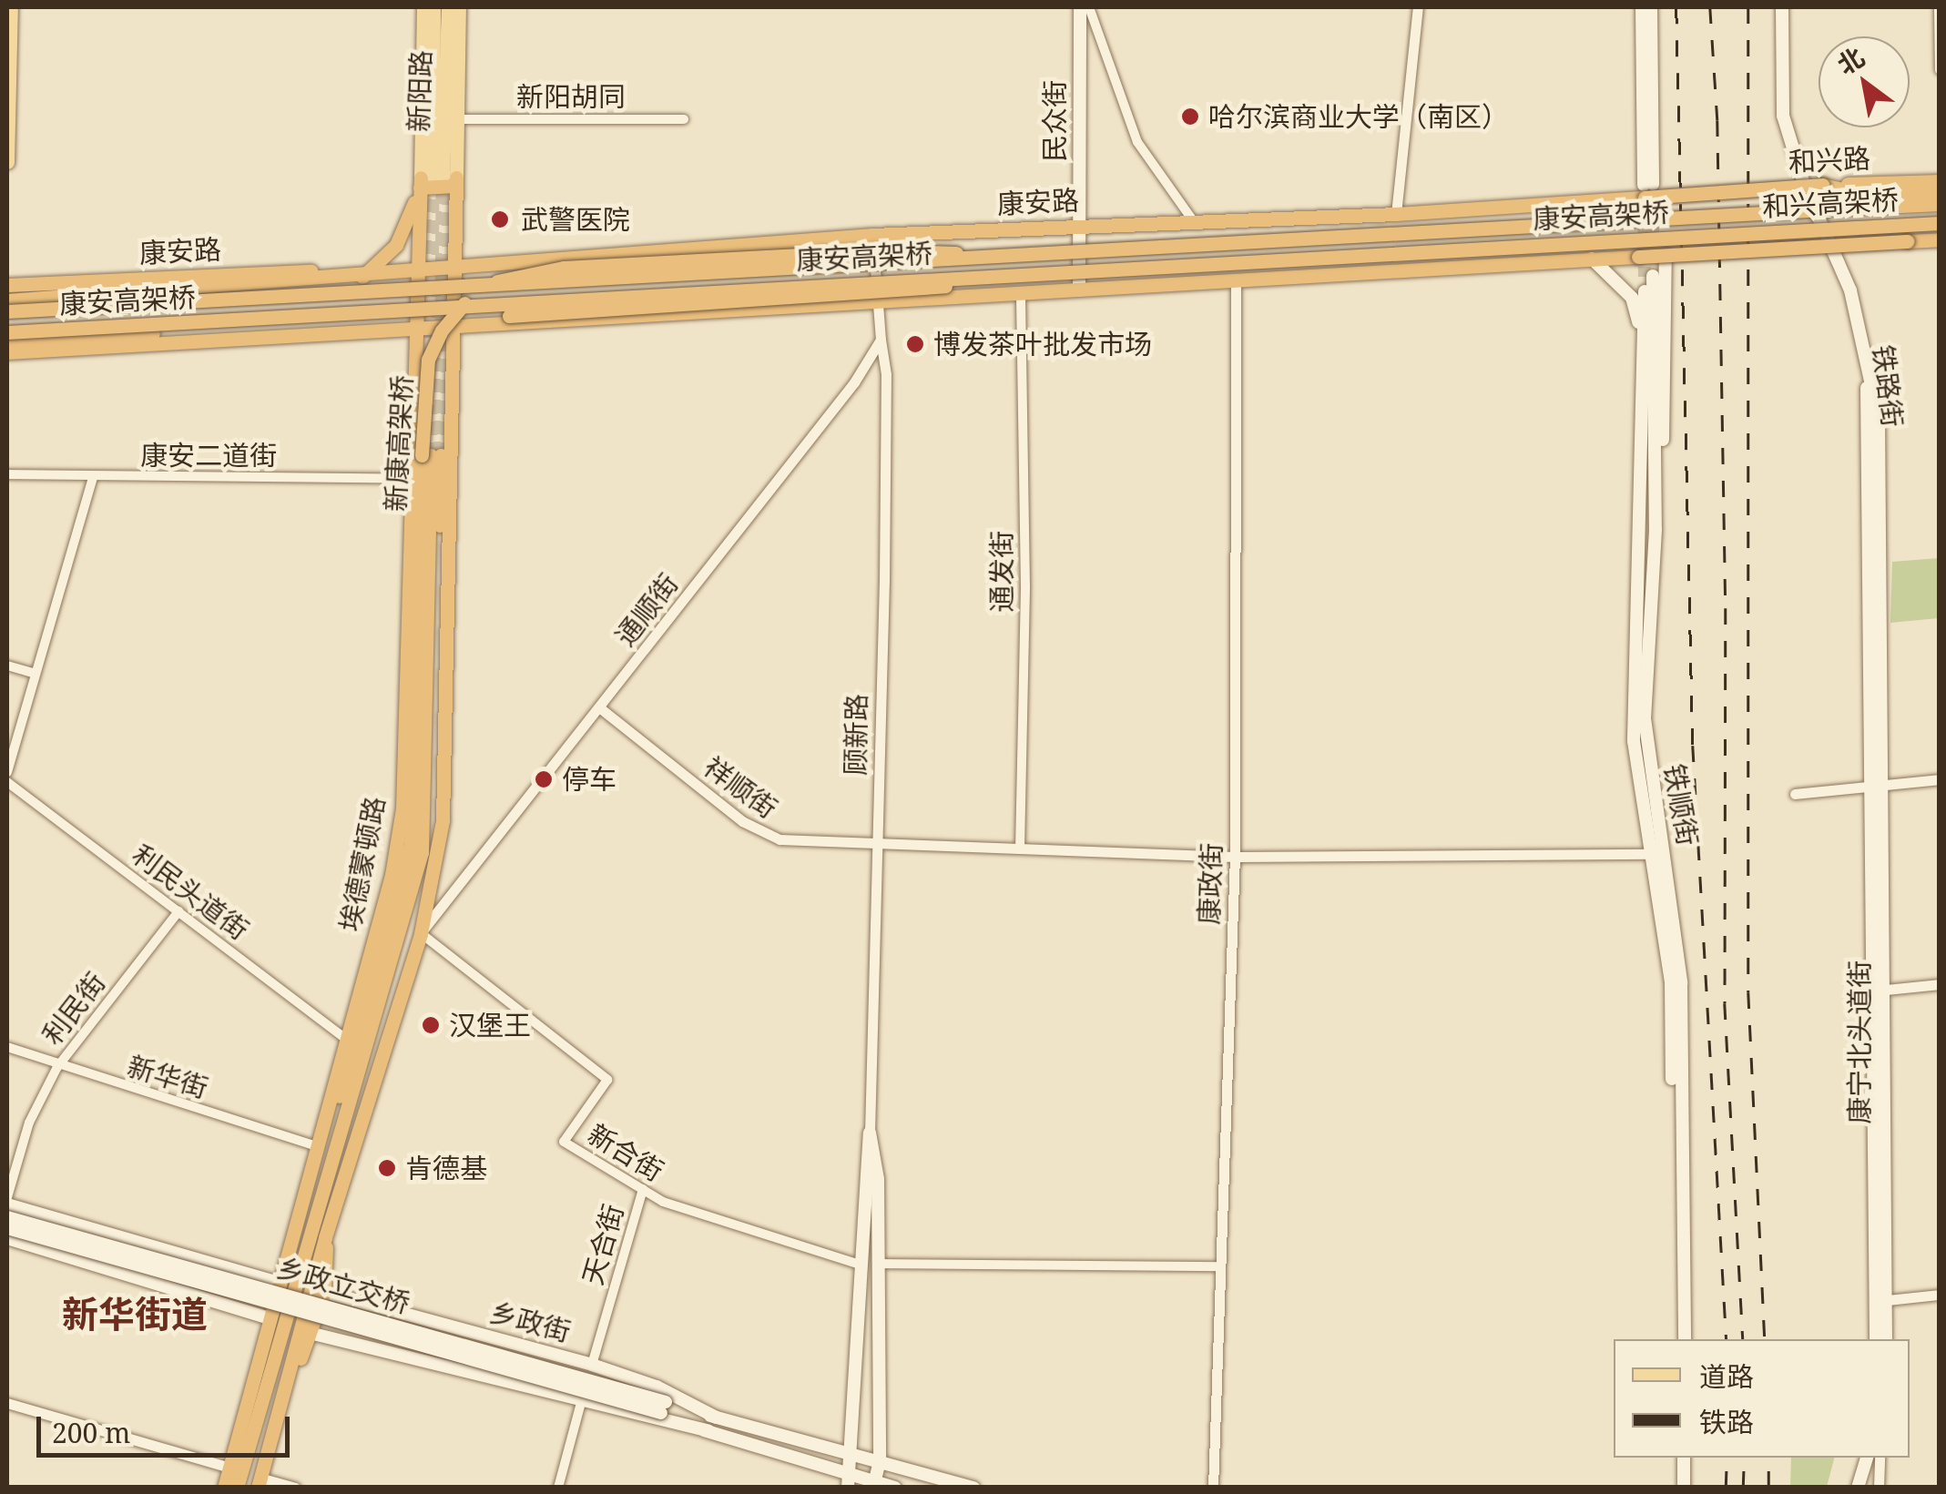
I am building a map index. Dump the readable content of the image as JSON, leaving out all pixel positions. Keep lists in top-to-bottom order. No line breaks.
{"streets":{"highway":["和兴路","康安路","和兴高架桥","康安高架桥","新康高架桥","埃德蒙顿路"],"main road":["新阳路","民众街","铁路街","顾新路","铁顺街","康宁北头道街","乡政立交桥","乡政街"],"street":["新阳胡同","康安二道街","通发街","通顺街","祥顺街","康政街","利民头道街","利民街","新华街","新合街","天合街"]},"crossings":[["新阳路","埃德蒙顿路"],["民众街","康安路"],["和兴路","康安路"],["康安路","埃德蒙顿路"],["和兴高架桥","康安高架桥"],["康安高架桥","新康高架桥"],["铁路街","康宁北头道街"],["新康高架桥","埃德蒙顿路"],["新康高架桥","新华街"],["康安二道街","埃德蒙顿路"],["通发街","祥顺街"],["通顺街","顾新路"],["通顺街","祥顺街"],["通顺街","埃德蒙顿路"],["通顺街","新合街"],["顾新路","祥顺街"],["顾新路","新合街"],["顾新路","乡政街"],["祥顺街","铁顺街"],["祥顺街","康政街"],["埃德蒙顿路","利民头道街"],["埃德蒙顿路","新华街"],["埃德蒙顿路","新合街"],["利民头道街","利民街"],["利民街","新华街"],["新合街","天合街"],["天合街","乡政街"],["乡政立交桥","乡政街"]],"districts":["新华街道"],"places":["哈尔滨商业大学（南区）","武警医院","博发茶叶批发市场","停车","汉堡王","肯德基"],"legend":["道路","铁路"],"scale_bar":"200 m","north":"top left"}
